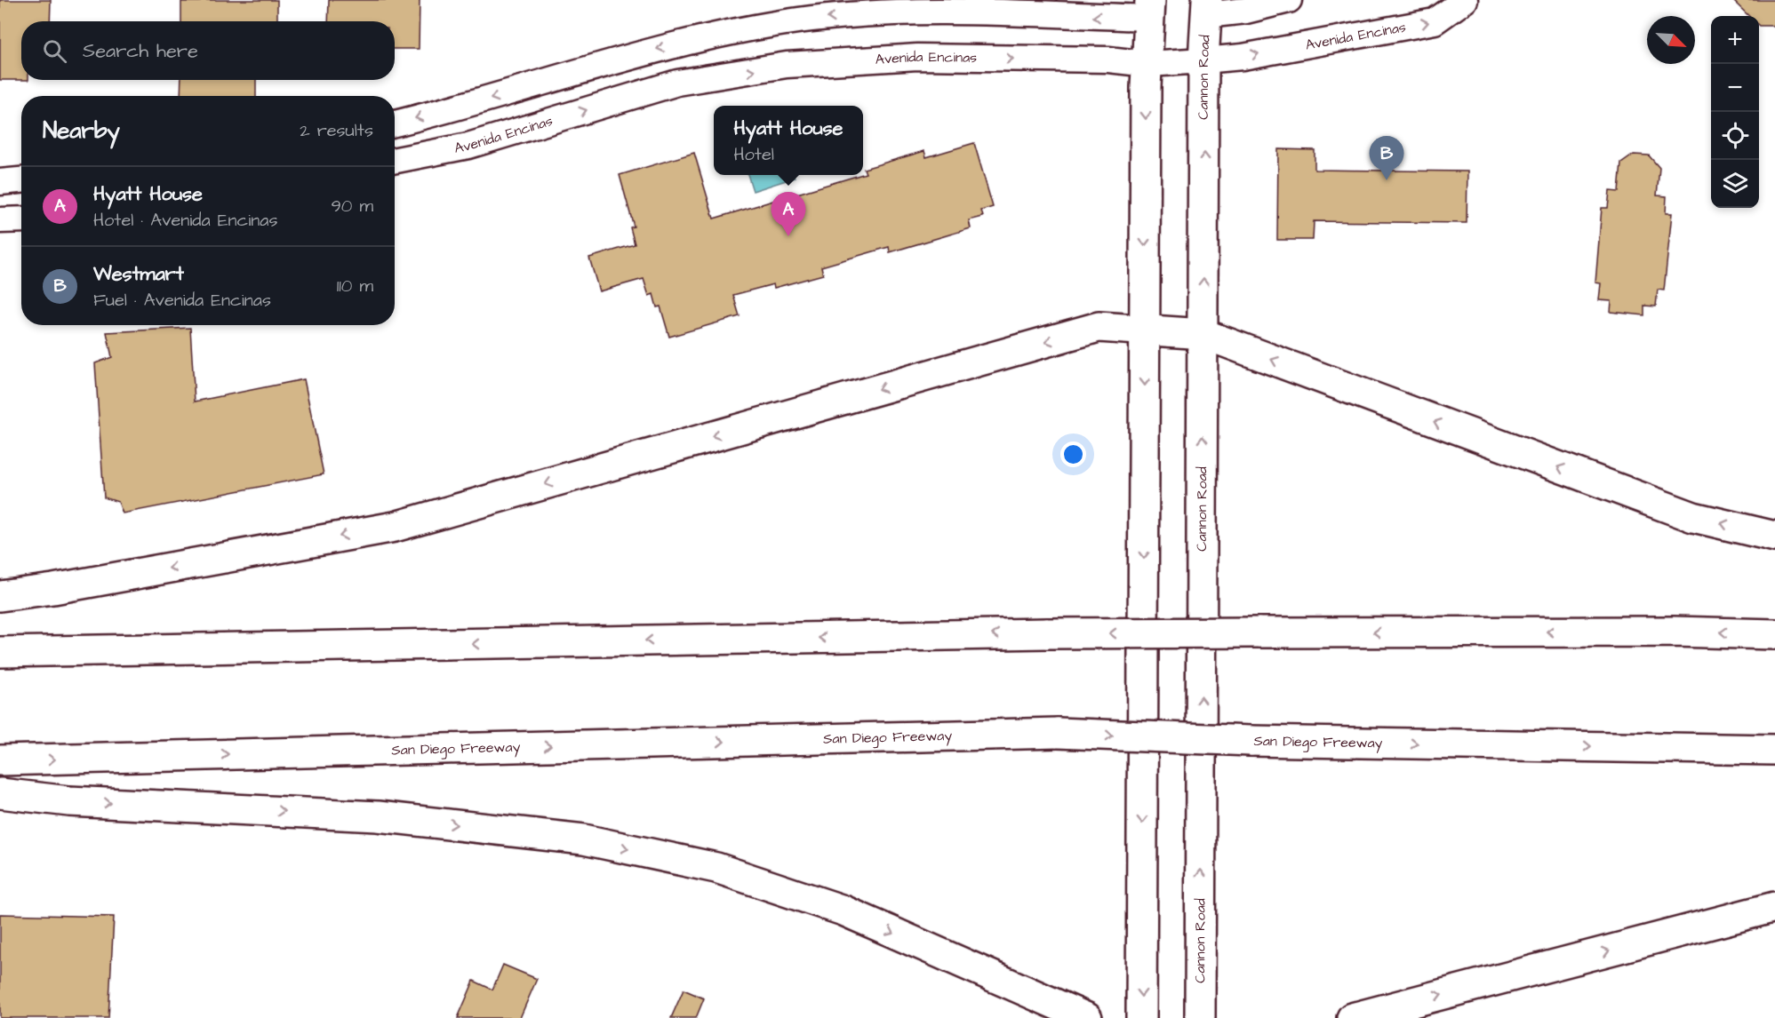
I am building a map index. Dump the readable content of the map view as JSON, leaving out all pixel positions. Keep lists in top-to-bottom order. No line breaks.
{"streets":{"main road":["Cannon Road","San Diego Freeway"],"street":["Avenida Encinas"]},"crossings":[["Avenida Encinas","Cannon Road"]],"north":"bottom right","page":{"map_buttons":["+","−"],"search":"Search here","heading":["Nearby","2 results"],"popup":["Hyatt House","Hotel"],"pins":["B","A"],"list":[{"mark":"A","name":"Hyatt House","note":"Hotel · Avenida Encinas","value":"90 m"},{"mark":"B","name":"Westmart","note":"Fuel · Avenida Encinas","value":"110 m"}]}}
